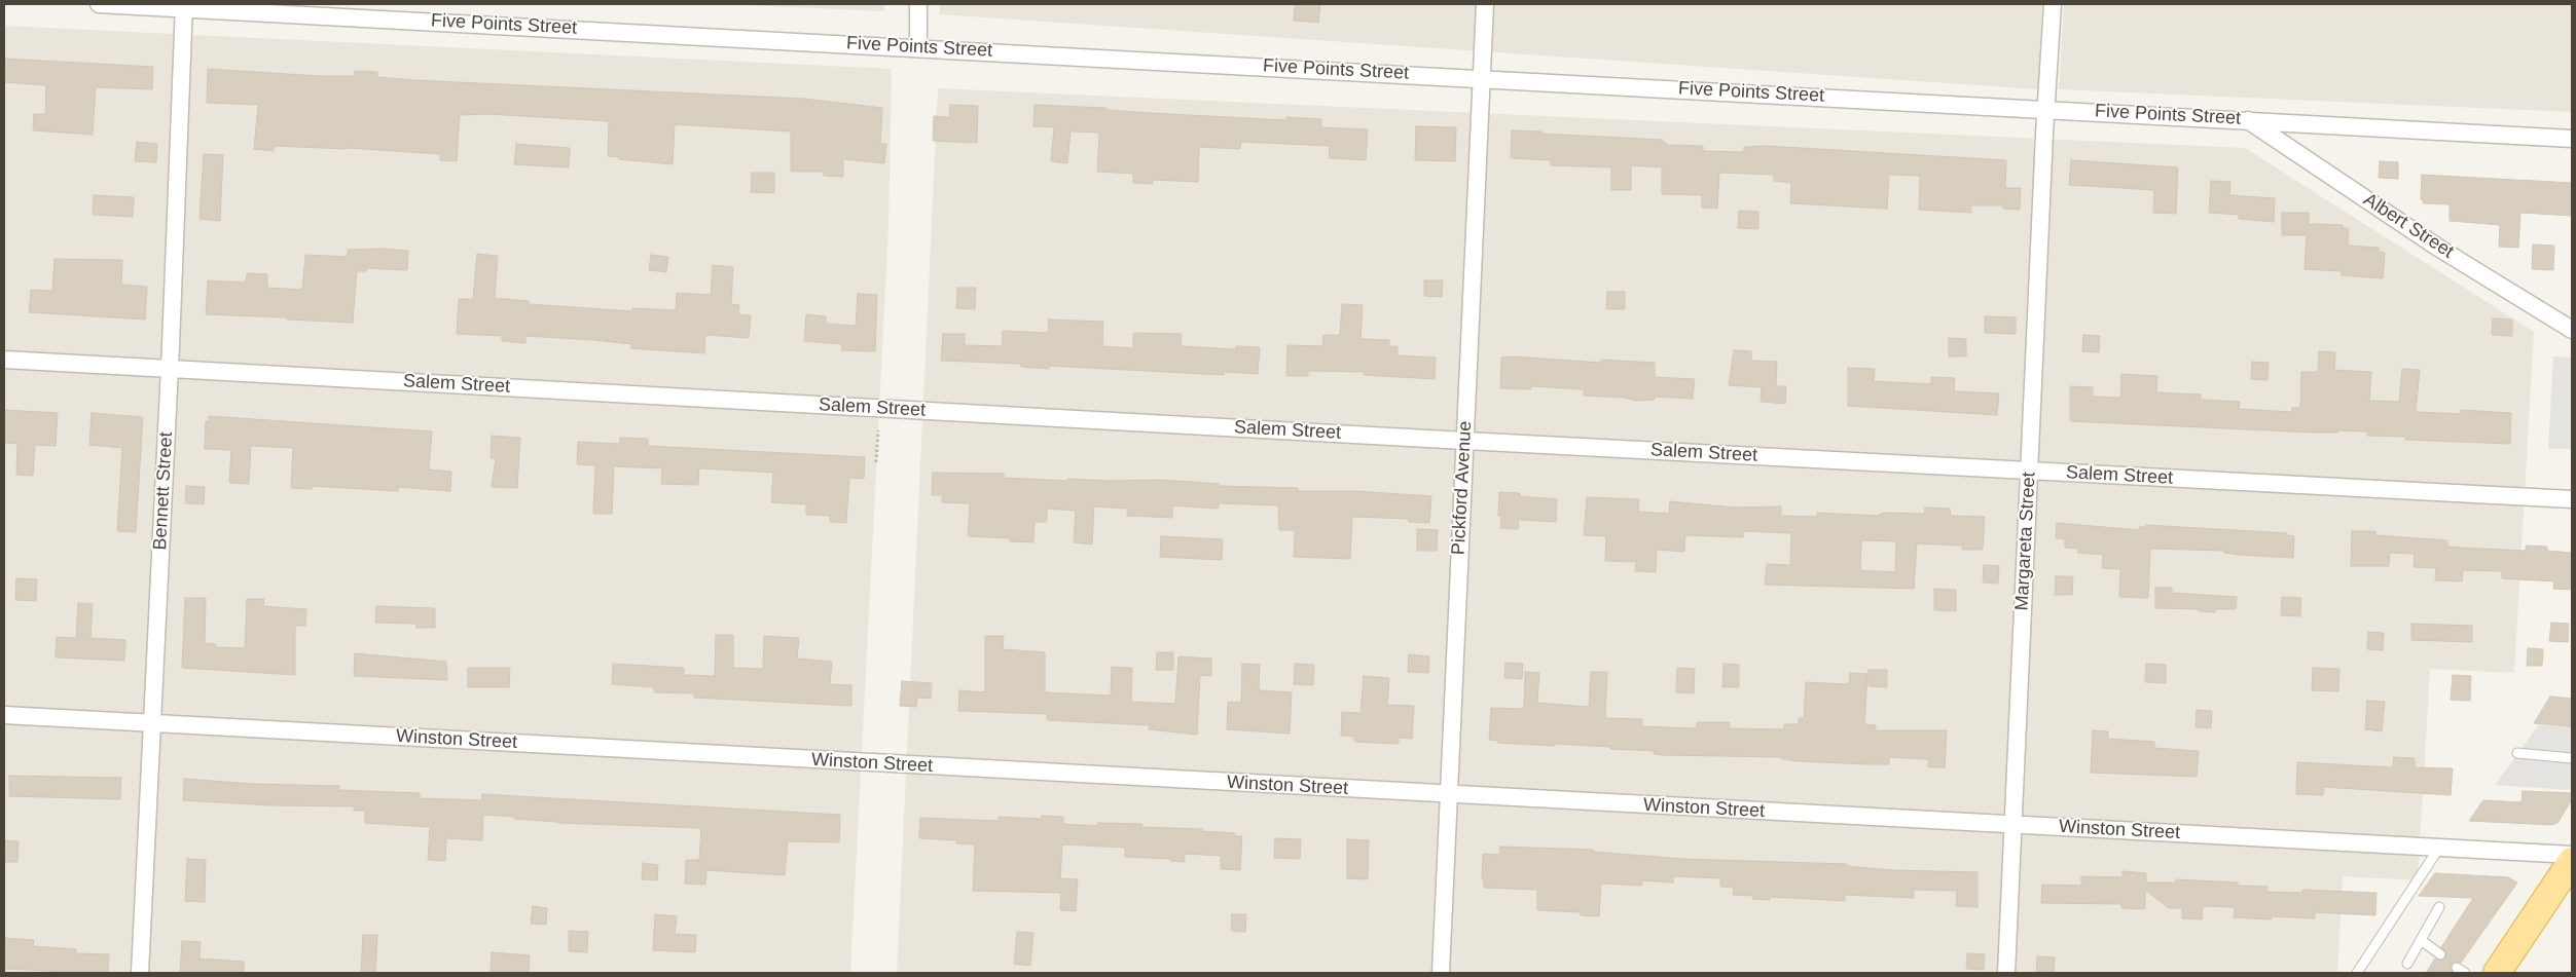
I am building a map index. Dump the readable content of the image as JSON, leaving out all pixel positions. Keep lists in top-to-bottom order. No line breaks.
{"streets":{"street":["Five Points Street","Albert Street","Salem Street","Pickford Avenue","Bennett Street","Margareta Street","Winston Street"]},"crossings":[["Five Points Street","Albert Street"],["Five Points Street","Pickford Avenue"],["Five Points Street","Bennett Street"],["Five Points Street","Margareta Street"],["Salem Street","Pickford Avenue"],["Salem Street","Bennett Street"],["Salem Street","Margareta Street"],["Pickford Avenue","Winston Street"],["Bennett Street","Winston Street"],["Margareta Street","Winston Street"]]}
